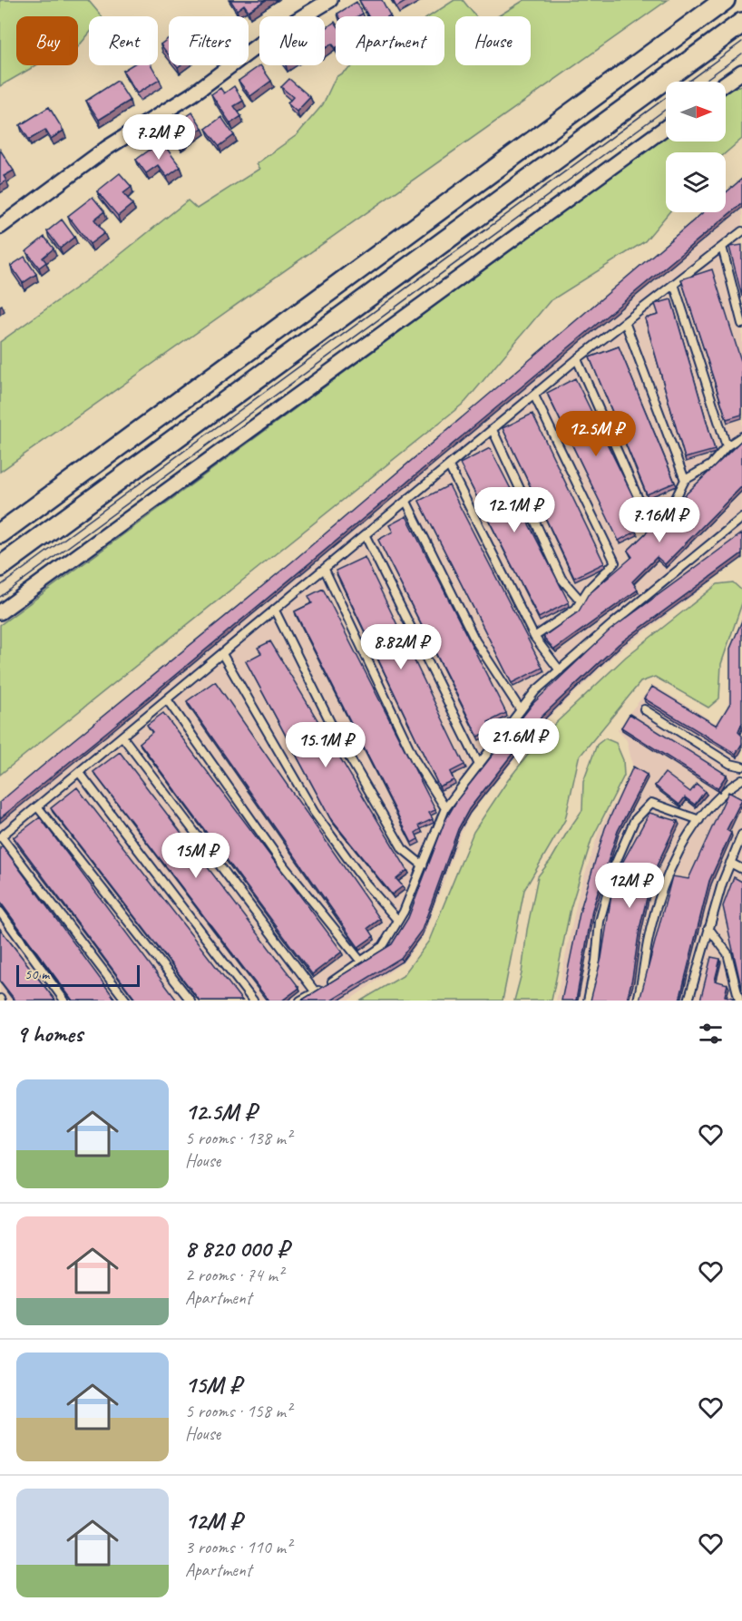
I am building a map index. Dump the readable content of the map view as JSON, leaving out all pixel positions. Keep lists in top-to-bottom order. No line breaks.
{"scale_bar":"50 m","north":"right","page":{"chip":["Buy","Rent","Filters","New","Apartment","House"],"price":["7.2M ₽","12.5M ₽","12.1M ₽","7.16M ₽","8.82M ₽","21.6M ₽","15.1M ₽","15M ₽","12M ₽"],"scale":"50 m","heading":"9 homes","list":[{"name":"12.5M ₽","note":"5 rooms · 138 m² · House"},{"name":"8 820 000 ₽","note":"2 rooms · 74 m² · Apartment"},{"name":"15M ₽","note":"5 rooms · 158 m² · House"},{"name":"12M ₽","note":"3 rooms · 110 m² · Apartment"}]}}
